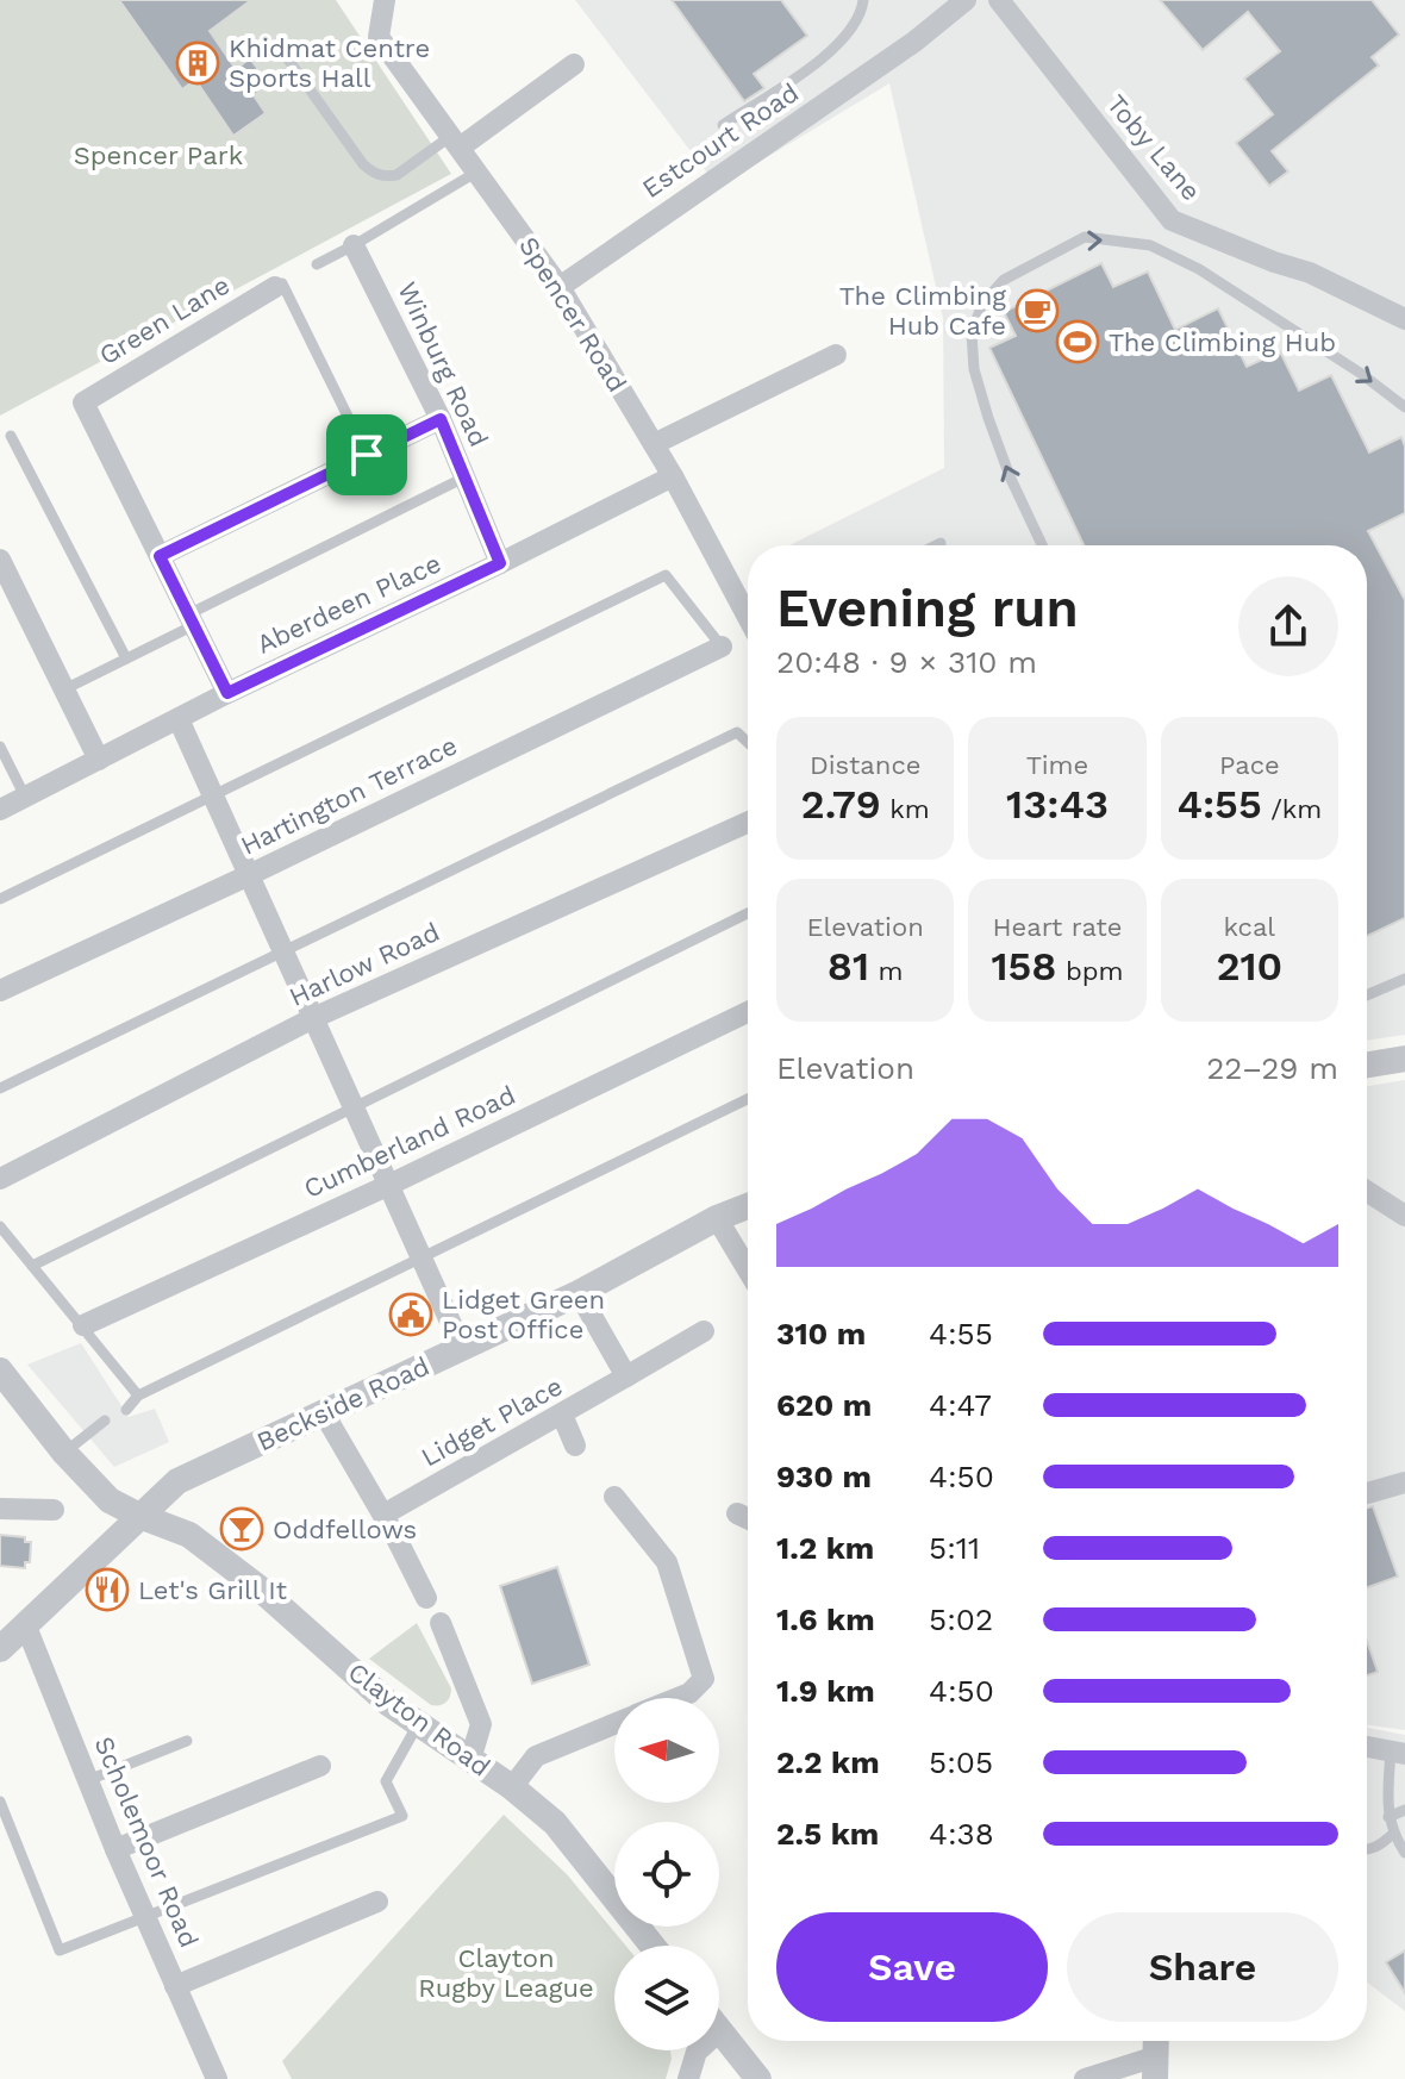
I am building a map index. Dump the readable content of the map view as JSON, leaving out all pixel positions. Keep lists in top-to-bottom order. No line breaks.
{"streets":{"street":["Estcourt Road","Toby Lane","Spencer Road","Green Lane","Winburg Road","Aberdeen Place","Hartington Terrace","Harlow Road","Cumberland Road","Beckside Road","Lidget Place","Clayton Road","Scholemoor Road"]},"crossings":[["Estcourt Road","Spencer Road"],["Spencer Road","Aberdeen Place"],["Winburg Road","Aberdeen Place"],["Beckside Road","Clayton Road"],["Beckside Road","Scholemoor Road"]],"parks":["Spencer Park","Clayton Rugby League"],"places":{"building":["Khidmat Centre Sports Hall"],"cafe":["The Climbing Hub Cafe"],"sports":["The Climbing Hub"],"public building":["Lidget Green Post Office"],"bar":["Oddfellows"],"restaurant":["Let's Grill It"]},"north":"left","page":{"heading":["Evening run","20:48 · 9 × 310 m"],"stats":[["Distance","2.79 km"],["Time","13:43"],["Pace","4:55 /km"],["Elevation","81 m"],["Heart rate","158 bpm"],["kcal","210"]],"chart":["Elevation","22–29 m"],"list":[{"name":"310 m","note":"4:55"},{"name":"620 m","note":"4:47"},{"name":"930 m","note":"4:50"},{"name":"1.2 km","note":"5:11"},{"name":"1.6 km","note":"5:02"},{"name":"1.9 km","note":"4:50"},{"name":"2.2 km","note":"5:05"},{"name":"2.5 km","note":"4:38"}],"buttons":["Save","Share"]}}
